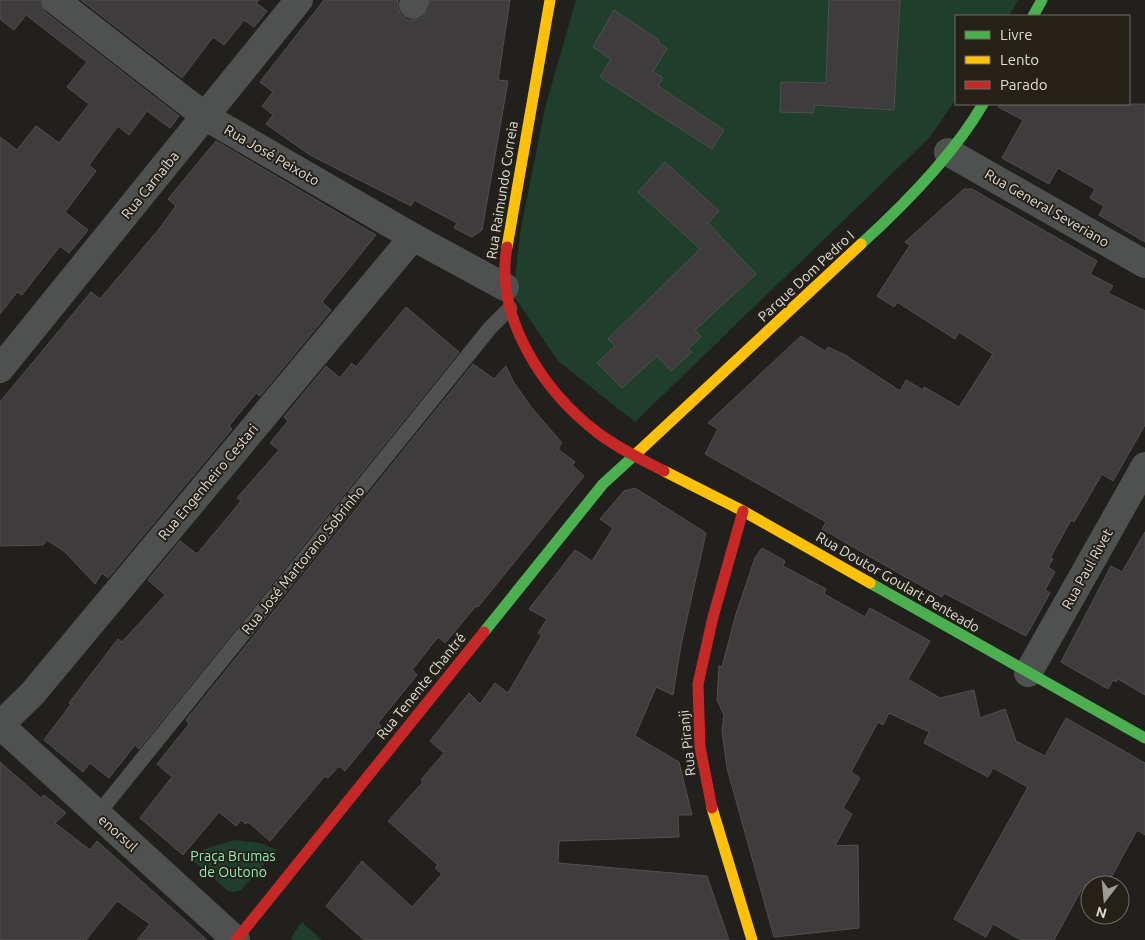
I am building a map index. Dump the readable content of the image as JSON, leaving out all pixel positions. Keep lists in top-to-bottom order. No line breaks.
{"streets":{"street":["Rua José Peixoto","Rua Carnaíba","Rua Raimundo Correia","Rua General Severiano","Parque Dom Pedro I","Rua Engenheiro Cestari","Rua Paul Rivet","Rua Doutor Goulart Penteado","Rua Tenente Chantré","Rua Piranji","enorsul"],"lane":["Rua José Martorano Sobrinho"]},"crossings":[["Rua José Peixoto","Rua Carnaíba"],["Rua José Peixoto","Rua Raimundo Correia"],["Rua José Peixoto","Rua Engenheiro Cestari"],["Rua José Peixoto","Rua José Martorano Sobrinho"],["Rua Raimundo Correia","Parque Dom Pedro I"],["Rua Raimundo Correia","Rua José Martorano Sobrinho"],["Rua Raimundo Correia","Rua Doutor Goulart Penteado"],["Rua Raimundo Correia","Rua Tenente Chantré"],["Rua General Severiano","Parque Dom Pedro I"],["Parque Dom Pedro I","Rua Doutor Goulart Penteado"],["Parque Dom Pedro I","Rua Tenente Chantré"],["Rua Engenheiro Cestari","enorsul"],["Rua José Martorano Sobrinho","enorsul"],["Rua Paul Rivet","Rua Doutor Goulart Penteado"],["Rua Doutor Goulart Penteado","Rua Tenente Chantré"],["Rua Doutor Goulart Penteado","Rua Piranji"],["Rua Tenente Chantré","enorsul"]],"parks":["Praça Brumas de Outono"],"legend":["Livre","Lento","Parado"],"north":"bottom"}
